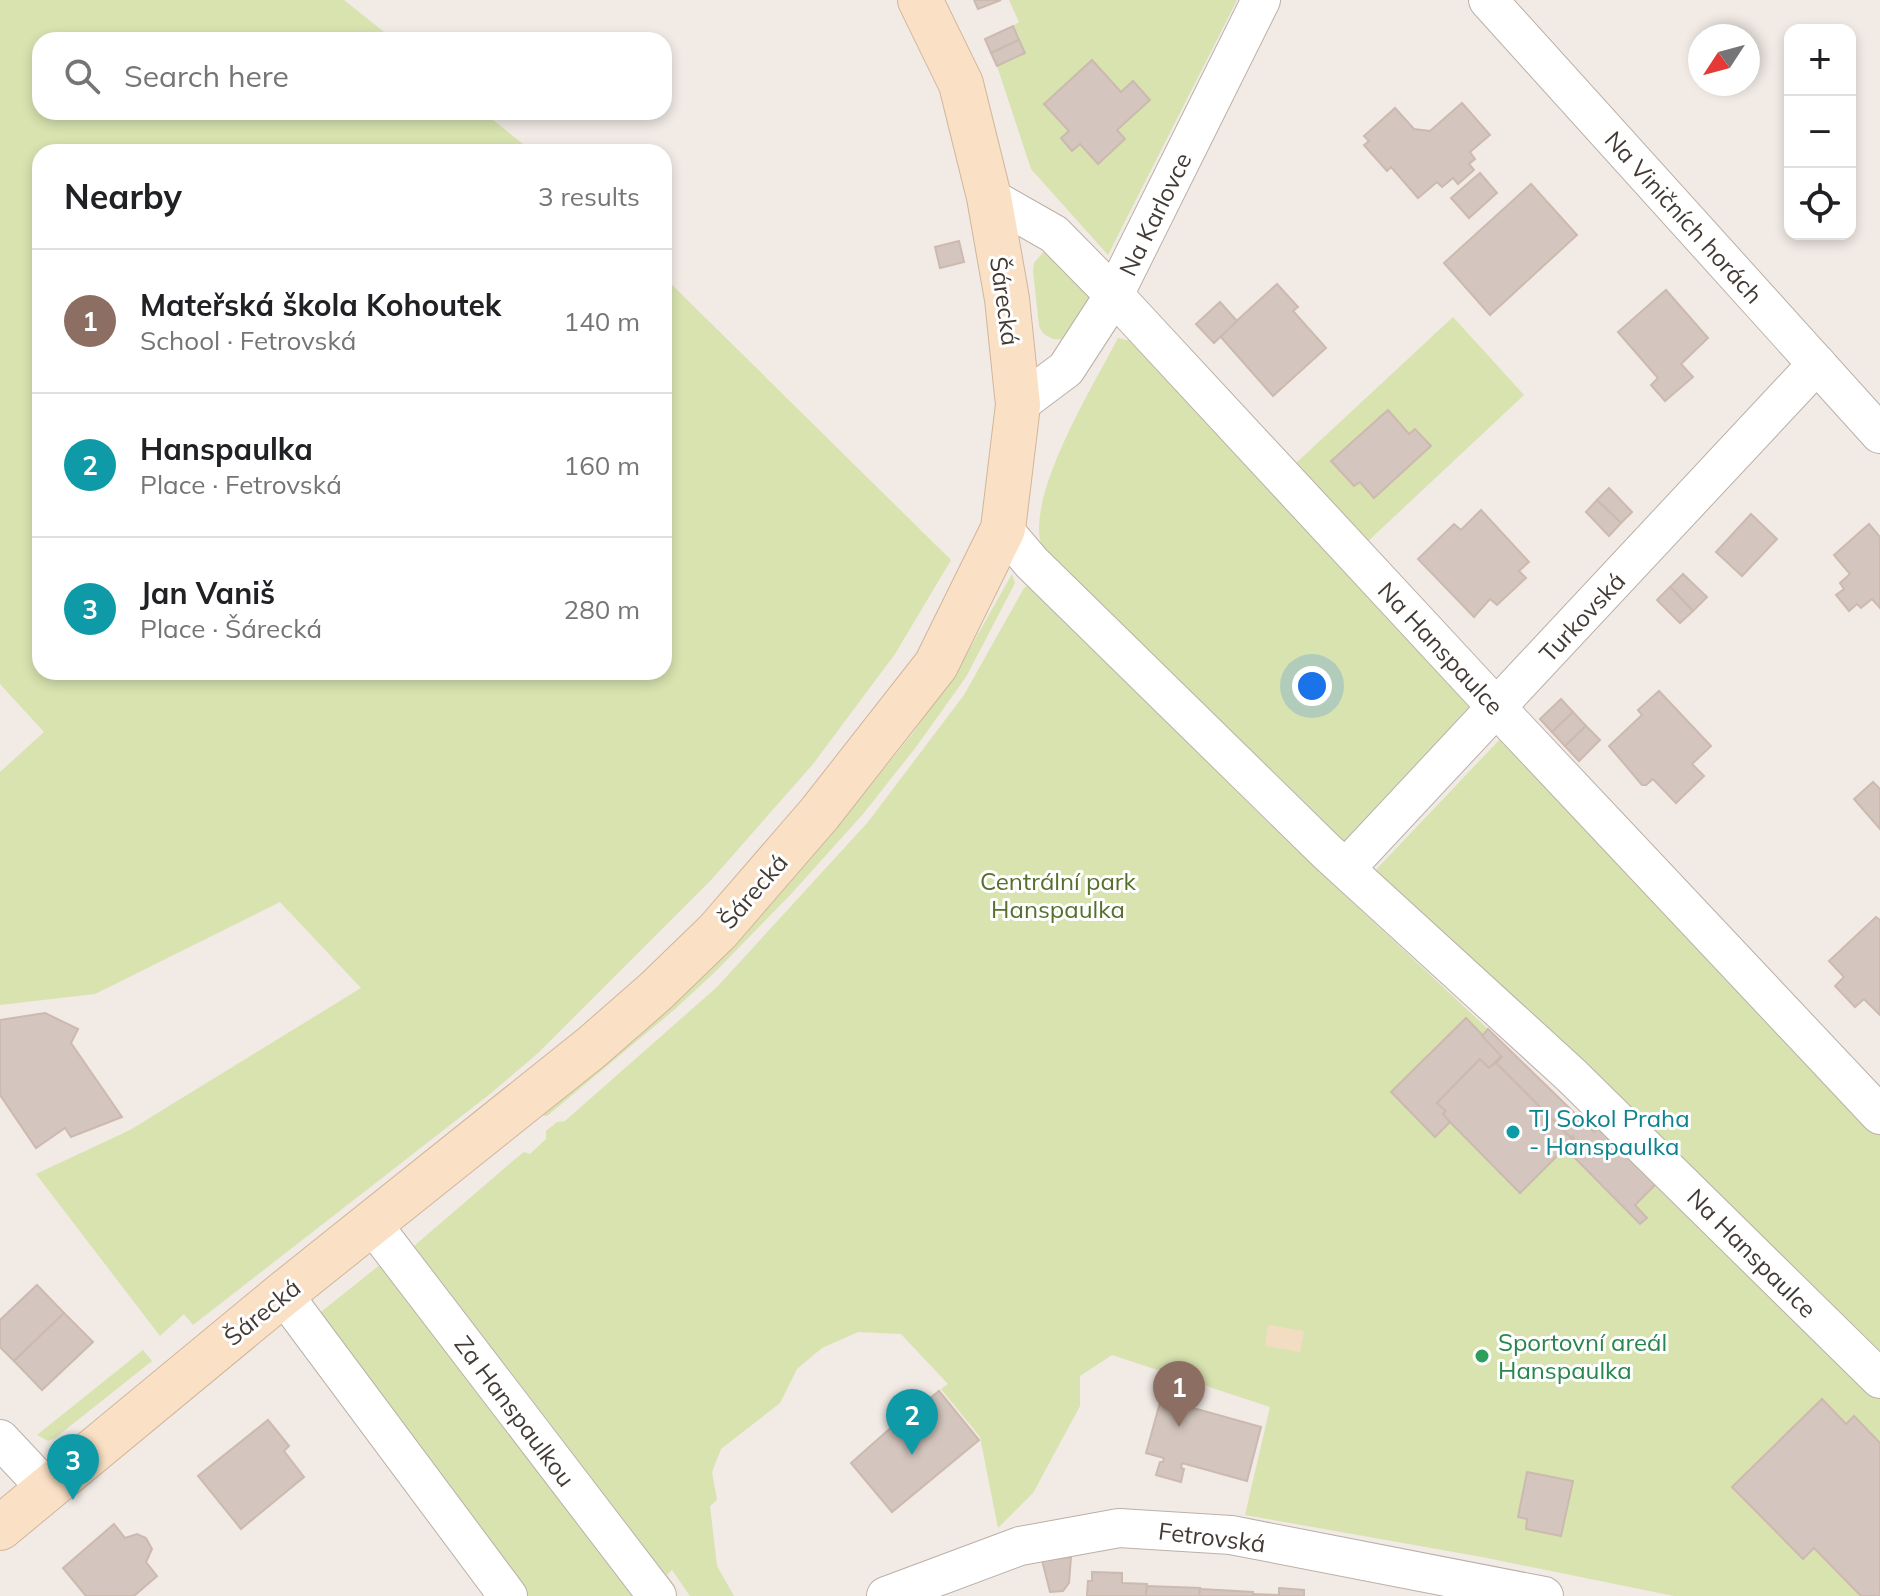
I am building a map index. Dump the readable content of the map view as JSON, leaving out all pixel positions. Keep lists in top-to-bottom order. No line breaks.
{"streets":{"street":["Na Karlovce","Na Viničních horách","Šárecká","Turkovská","Na Hanspaulce","Za Hanspaulkou","Fetrovská"]},"crossings":[["Na Karlovce","Šárecká"],["Na Karlovce","Na Hanspaulce"],["Na Viničních horách","Turkovská"],["Šárecká","Na Hanspaulce"],["Šárecká","Za Hanspaulkou"],["Turkovská","Na Hanspaulce"]],"parks":["Centrální park Hanspaulka"],"places":["TJ Sokol Praha - Hanspaulka","Sportovní areál Hanspaulka"],"north":"bottom left","page":{"map_buttons":["+","−"],"search":"Search here","heading":["Nearby","3 results"],"list":[{"mark":"1","name":"Mateřská škola Kohoutek","note":"School · Fetrovská","value":"140 m"},{"mark":"2","name":"Hanspaulka","note":"Place · Fetrovská","value":"160 m"},{"mark":"3","name":"Jan Vaniš","note":"Place · Šárecká","value":"280 m"}],"pins":["1","2","3"]}}
